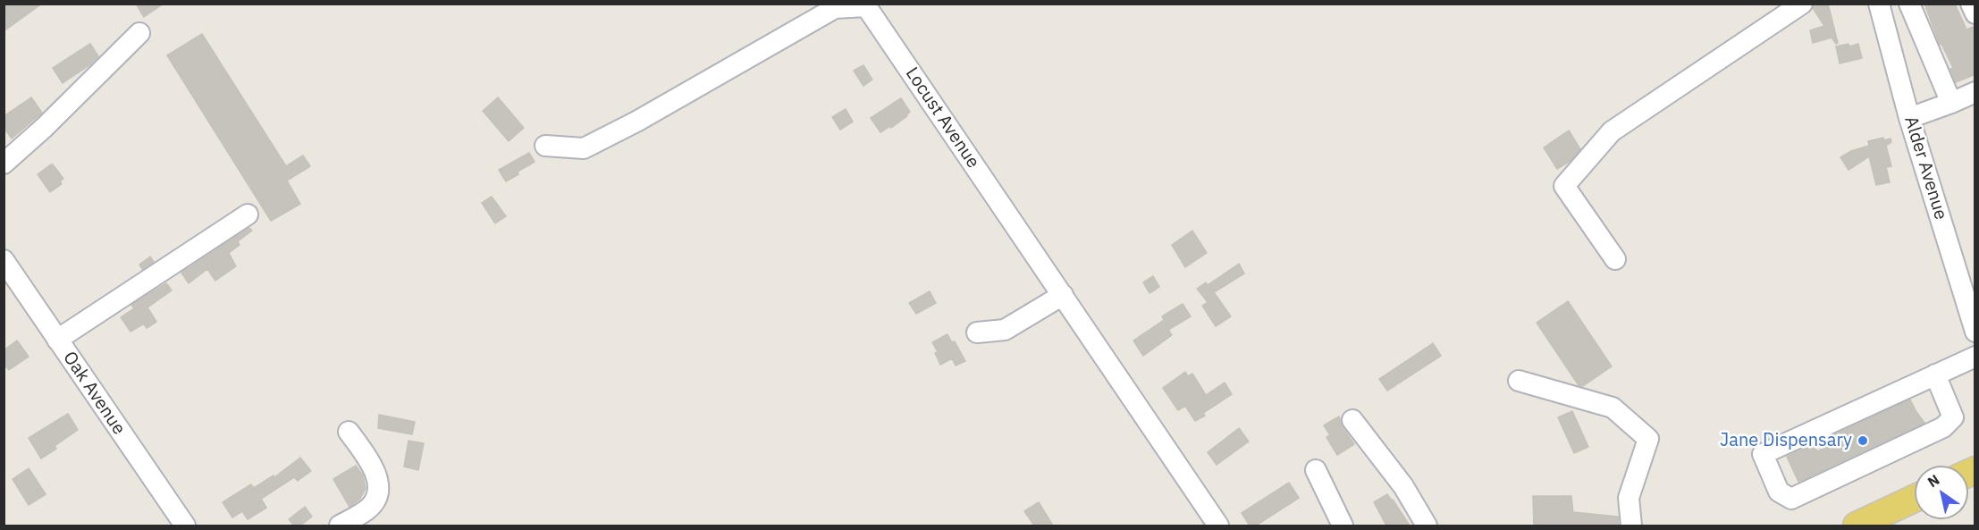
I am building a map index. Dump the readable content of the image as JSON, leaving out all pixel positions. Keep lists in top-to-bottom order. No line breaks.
{"streets":{"street":["Locust Avenue","Alder Avenue","Oak Avenue"]},"places":["Jane Dispensary"],"north":"top left"}
